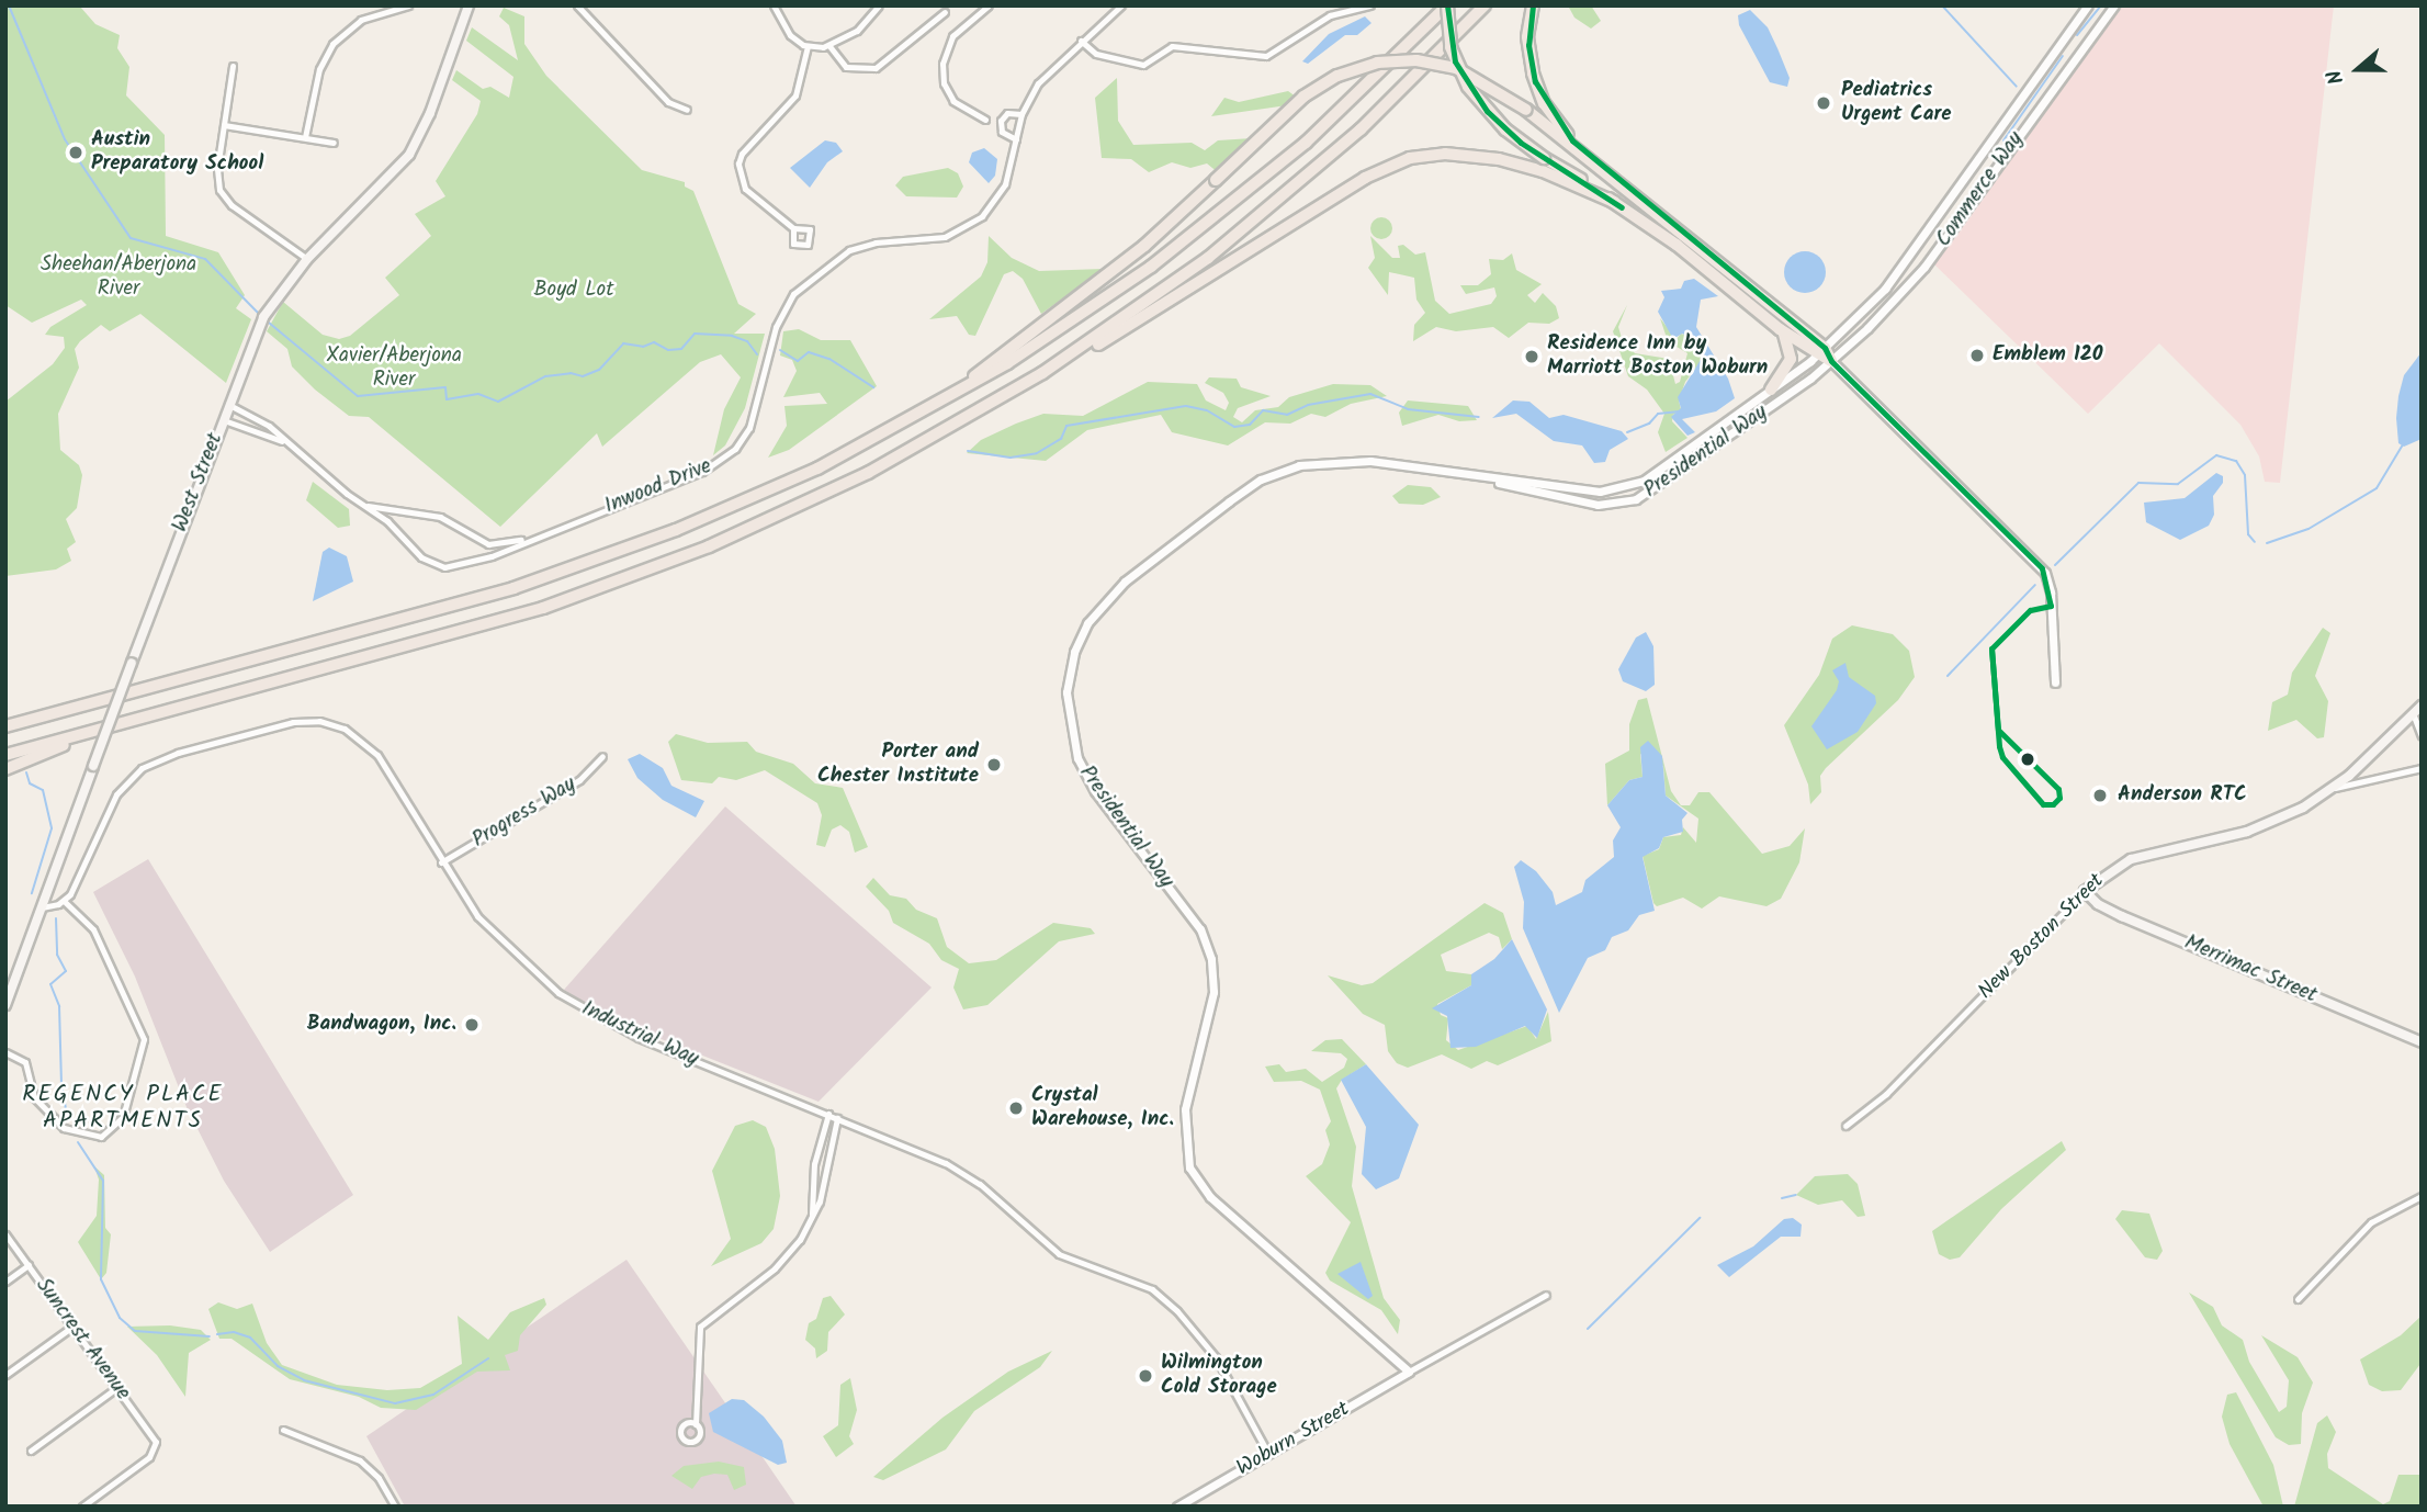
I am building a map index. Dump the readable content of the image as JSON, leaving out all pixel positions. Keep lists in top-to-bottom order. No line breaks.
{"streets":{"main road":["West Street","New Boston Street","Merrimac Street"],"street":["Commerce Way","Presidential Way","Inwood Drive","Progress Way","Industrial Way","Suncrest Avenue","Woburn Street"]},"crossings":[["Commerce Way","Presidential Way"],["Presidential Way","Woburn Street"],["West Street","Inwood Drive"],["Progress Way","Industrial Way"],["New Boston Street","Merrimac Street"],["Industrial Way","Woburn Street"]],"districts":["REGENCY PLACE APARTMENTS"],"parks":["Sheehan/Aberjona River","Boyd Lot","Xavier/Aberjona River"],"places":["Pediatrics Urgent Care","Austin Preparatory School","Emblem 120","Residence Inn by Marriott Boston Woburn","Porter and Chester Institute","Anderson RTC","Bandwagon, Inc.","Crystal Warehouse, Inc.","Wilmington Cold Storage"],"north":"left"}
